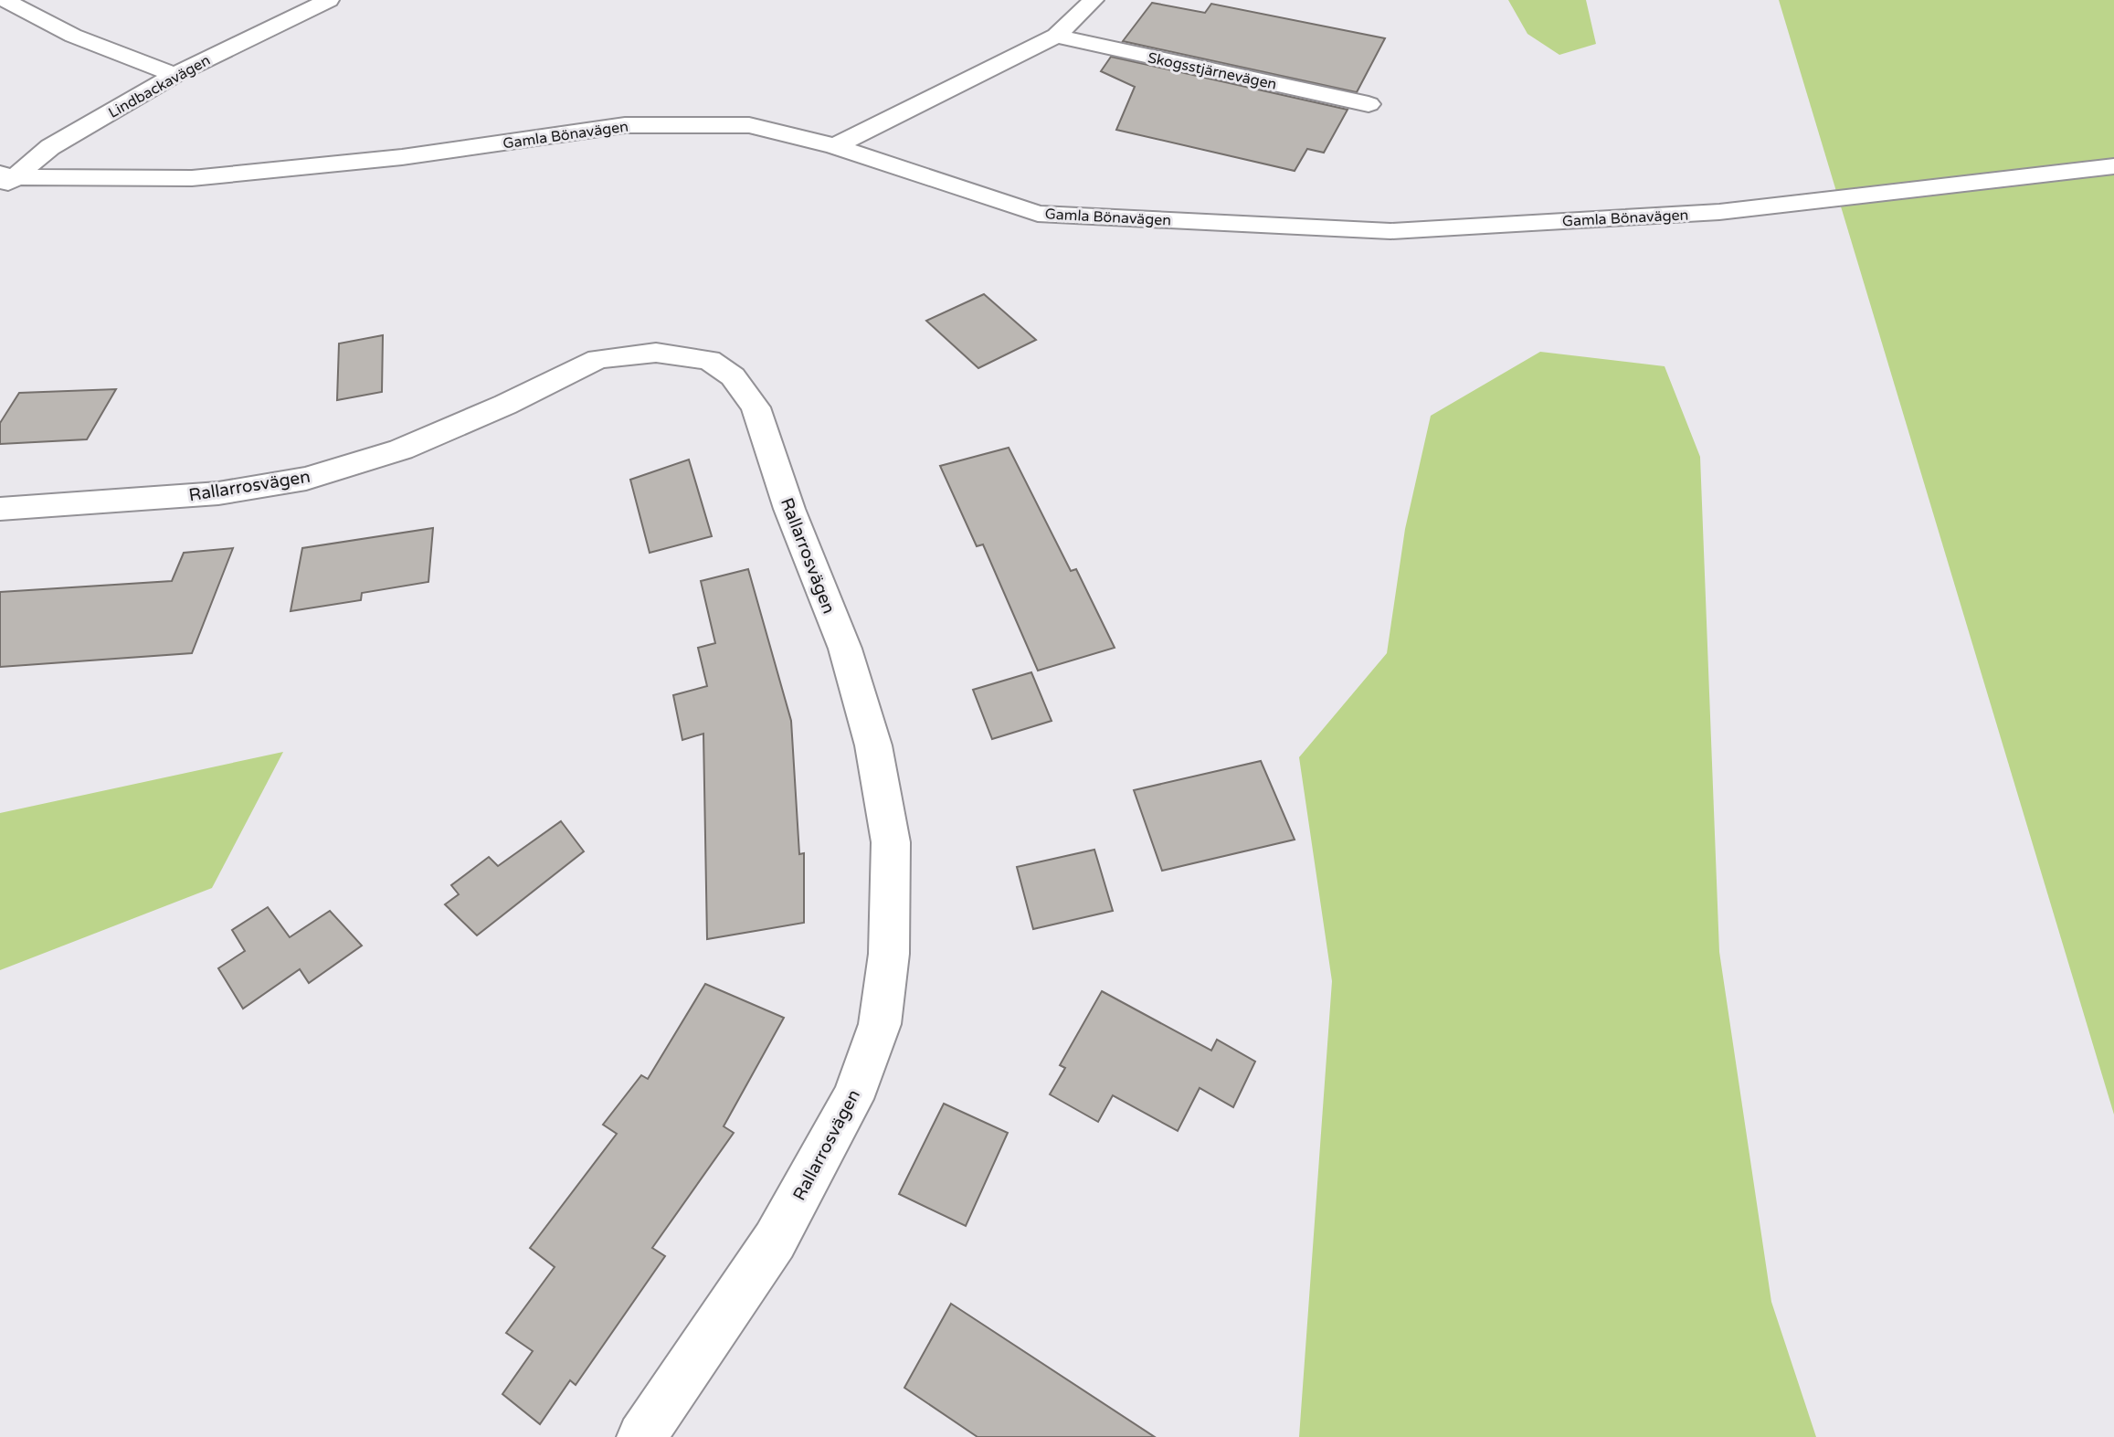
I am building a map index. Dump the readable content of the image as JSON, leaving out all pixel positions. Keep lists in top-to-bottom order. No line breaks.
{"streets":{"street":["Skogsstjärnevägen","Lindbackavägen","Gamla Bönavägen","Rallarrosvägen"]},"crossings":[["Lindbackavägen","Gamla Bönavägen"]]}
